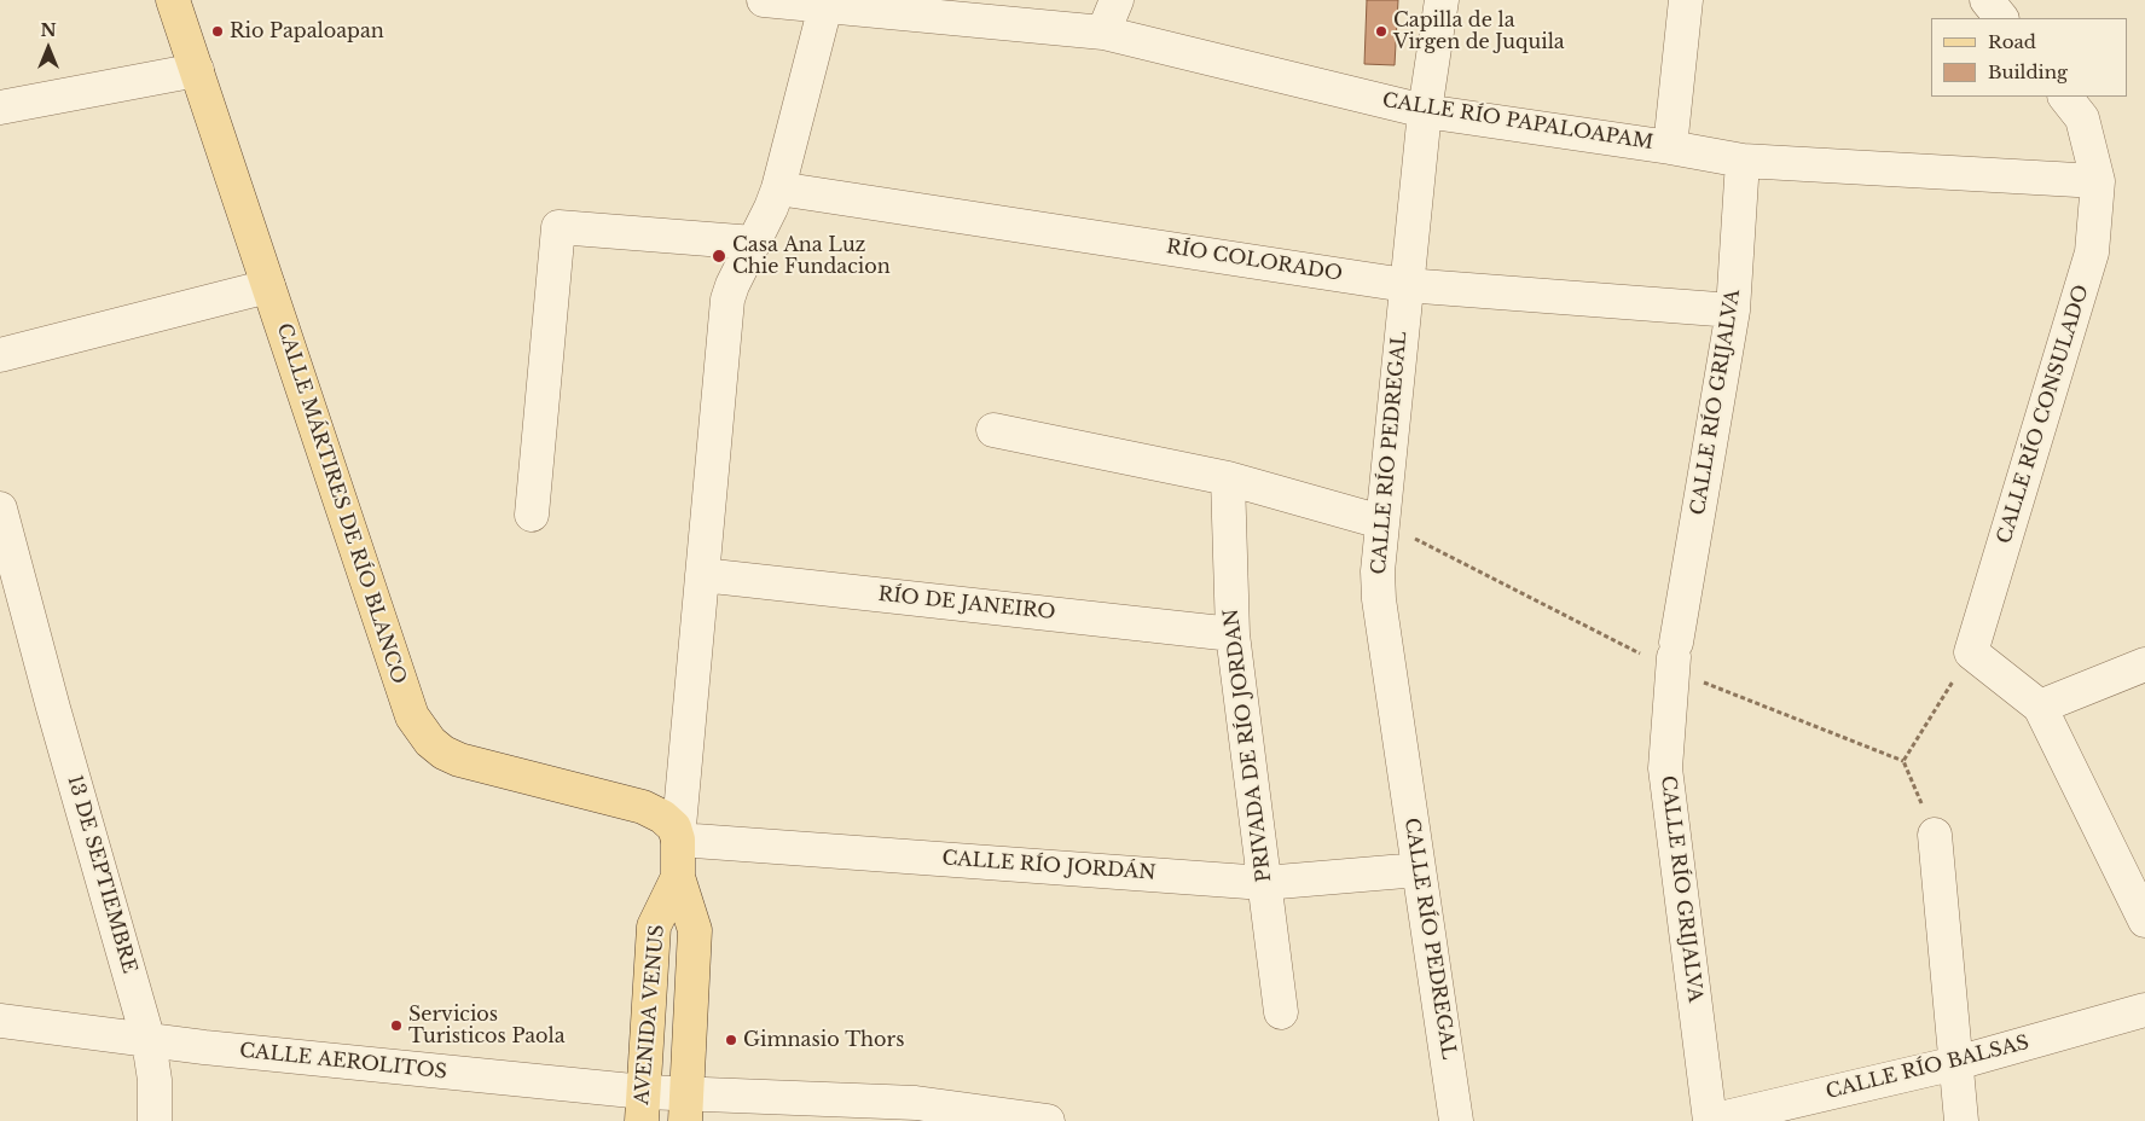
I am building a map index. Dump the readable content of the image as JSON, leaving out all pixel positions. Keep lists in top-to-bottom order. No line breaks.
{"streets":{"main road":["CALLE MÁRTIRES DE RÍO BLANCO","AVENIDA VENUS"],"street":["CALLE RÍO PAPALOAPAM","RÍO COLORADO","CALLE RÍO GRIJALVA","CALLE RÍO CONSULADO","CALLE RÍO PEDREGAL","RÍO DE JANEIRO","PRIVADA DE RÍO JORDAN","CALLE RÍO JORDÁN","13 DE SEPTIEMBRE","CALLE AEROLITOS","CALLE RÍO BALSAS"]},"crossings":[["CALLE RÍO PAPALOAPAM","CALLE RÍO GRIJALVA"],["CALLE RÍO PAPALOAPAM","CALLE RÍO CONSULADO"],["CALLE RÍO PAPALOAPAM","CALLE RÍO PEDREGAL"],["RÍO COLORADO","CALLE RÍO GRIJALVA"],["RÍO COLORADO","CALLE RÍO PEDREGAL"],["CALLE RÍO GRIJALVA","CALLE RÍO BALSAS"],["CALLE RÍO PEDREGAL","CALLE RÍO JORDÁN"],["CALLE MÁRTIRES DE RÍO BLANCO","CALLE RÍO JORDÁN"],["CALLE MÁRTIRES DE RÍO BLANCO","AVENIDA VENUS"],["RÍO DE JANEIRO","PRIVADA DE RÍO JORDAN"],["PRIVADA DE RÍO JORDAN","CALLE RÍO JORDÁN"],["CALLE RÍO JORDÁN","AVENIDA VENUS"],["13 DE SEPTIEMBRE","CALLE AEROLITOS"],["AVENIDA VENUS","CALLE AEROLITOS"]],"places":["Rio Papaloapan","Capilla de la Virgen de Juquila","Casa Ana Luz Chie Fundacion","Servicios Turisticos Paola","Gimnasio Thors"],"legend":["Road","Building"],"north":"top"}
